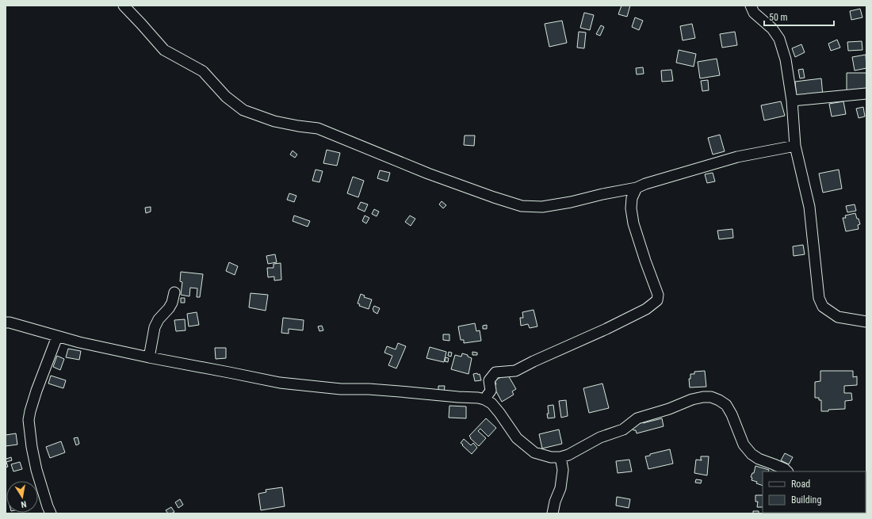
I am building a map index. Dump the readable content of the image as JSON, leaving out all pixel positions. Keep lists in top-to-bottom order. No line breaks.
{"legend":["Road","Building"],"scale_bar":"50 m","north":"bottom"}
